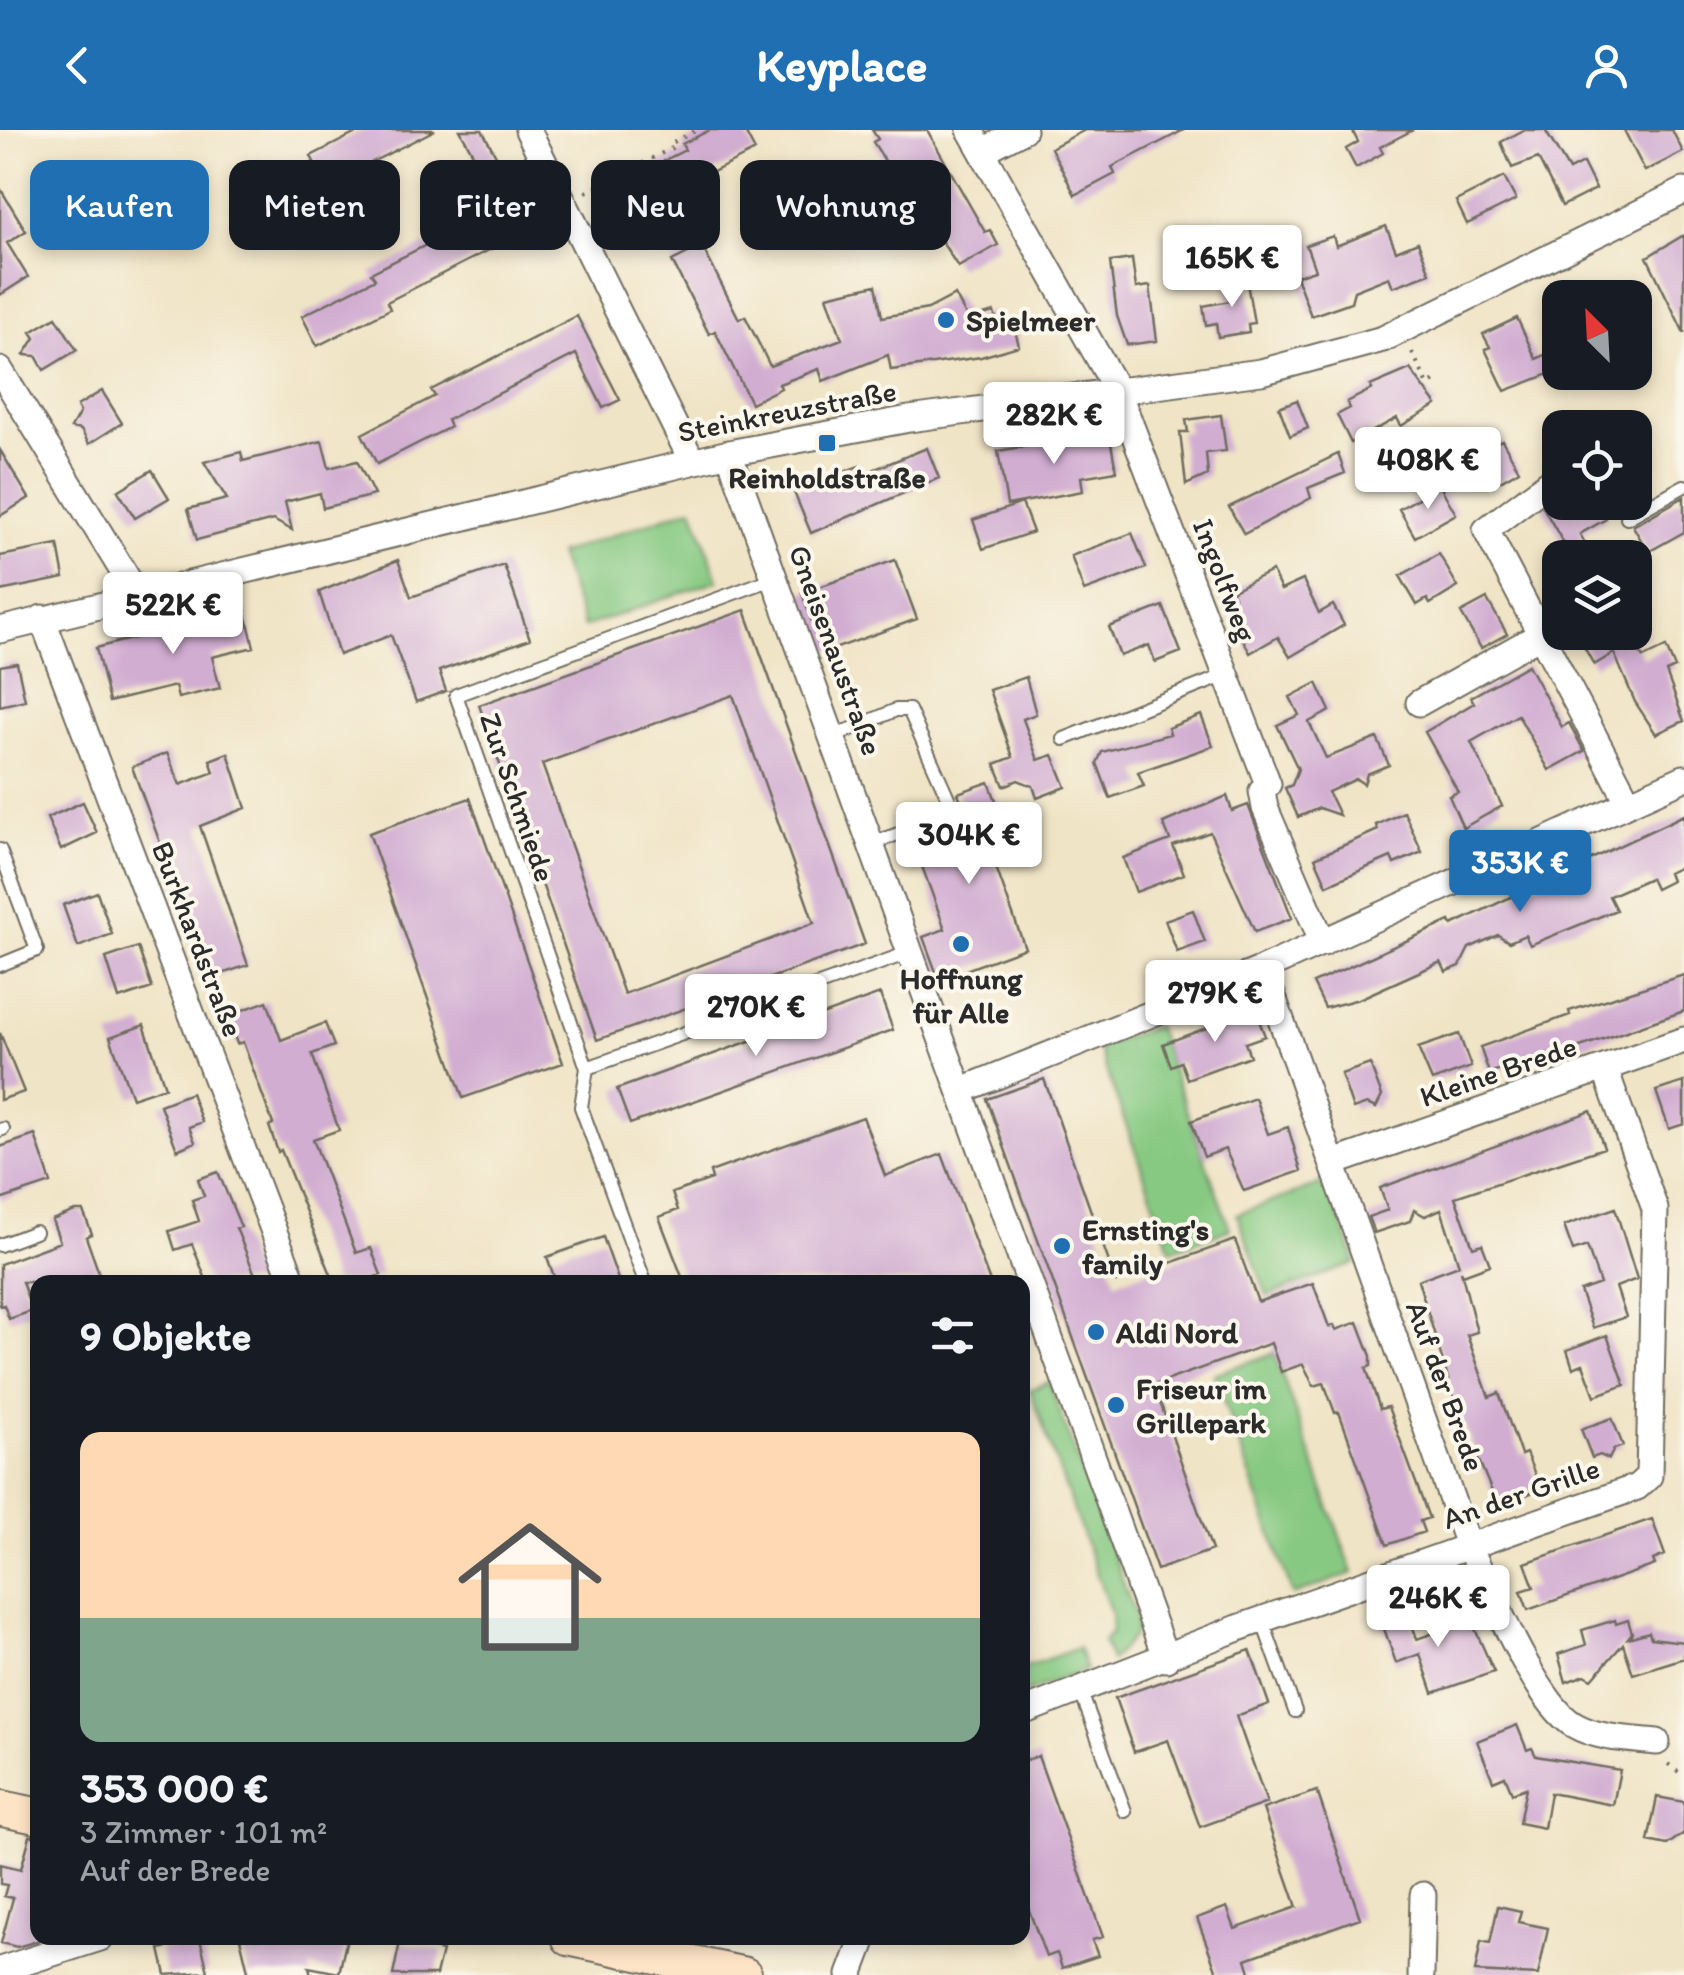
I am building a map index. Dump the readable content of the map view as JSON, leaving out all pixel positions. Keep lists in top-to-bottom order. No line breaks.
{"streets":{"street":["Steinkreuzstraße","Ingolfweg","Gneisenaustraße","Burkhardstraße","Kleine Brede","Auf der Brede","An der Grille"],"lane":["Zur Schmiede"]},"crossings":[["Steinkreuzstraße","Ingolfweg"],["Steinkreuzstraße","Gneisenaustraße"],["Steinkreuzstraße","Burkhardstraße"],["Gneisenaustraße","Zur Schmiede"],["Gneisenaustraße","An der Grille"],["Kleine Brede","Auf der Brede"],["Kleine Brede","An der Grille"],["Auf der Brede","An der Grille"]],"places":{"other":["Spielmeer","Hoffnung für Alle","Ernsting's family","Aldi Nord","Friseur im Grillepark"],"transit":["Reinholdstraße"]},"north":"top left","page":{"header":"Keyplace","chip":["Kaufen","Mieten","Filter","Neu","Wohnung"],"price":["165K €","282K €","408K €","522K €","304K €","353K €","279K €","270K €","246K €"],"heading":"9 Objekte","list":[{"name":"353 000 €","note":"3 Zimmer · 101 m² · Auf der Brede"}]}}
